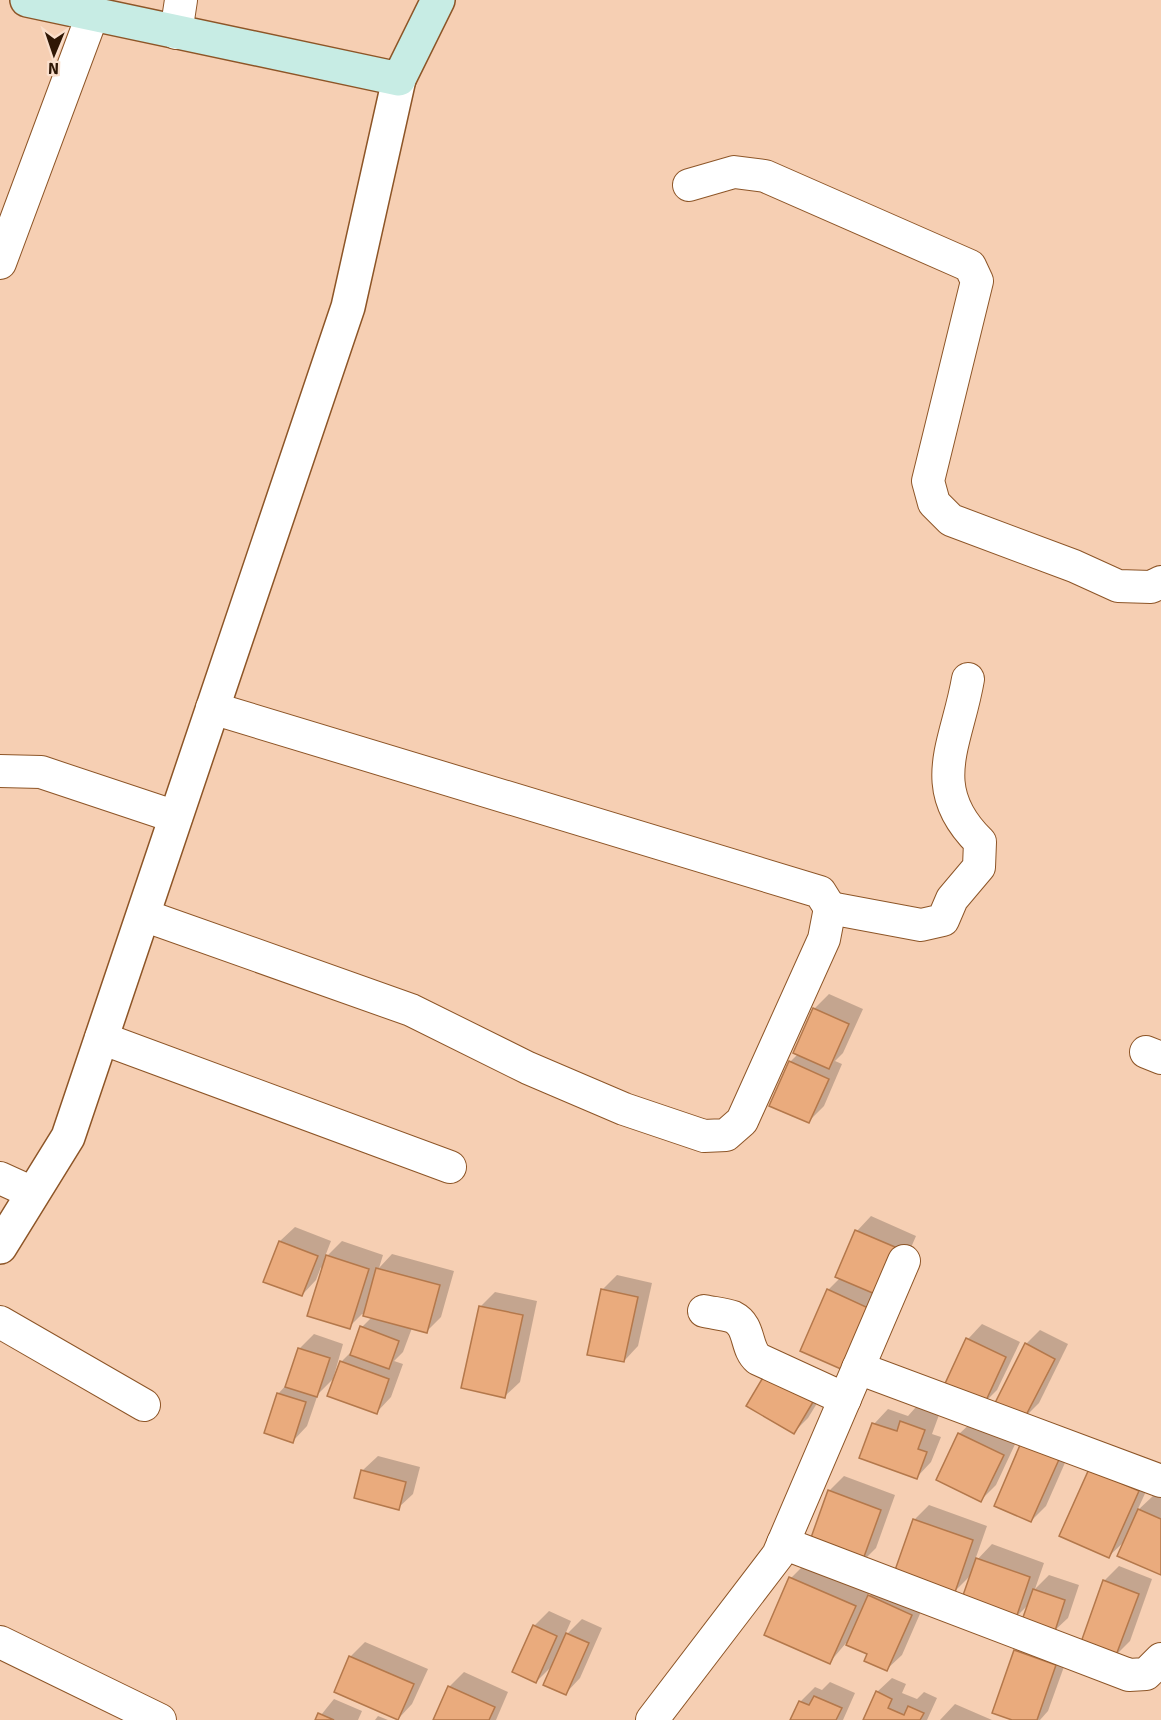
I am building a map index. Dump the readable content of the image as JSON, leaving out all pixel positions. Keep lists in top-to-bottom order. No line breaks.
{"north":"bottom"}
